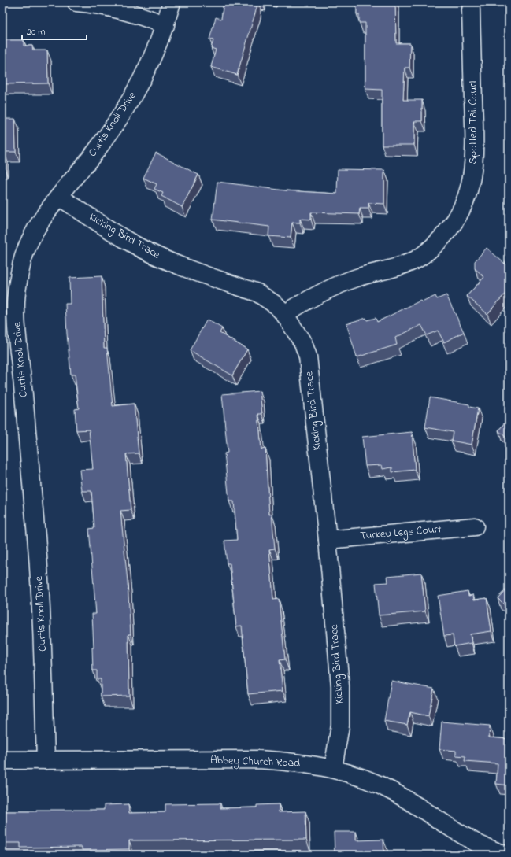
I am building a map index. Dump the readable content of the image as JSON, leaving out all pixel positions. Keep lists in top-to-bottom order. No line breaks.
{"streets":{"street":["Spotted Tail Court","Curtis Knoll Drive","Kicking Bird Trace","Turkey Legs Court","Abbey Church Road"]},"crossings":[["Spotted Tail Court","Kicking Bird Trace"],["Curtis Knoll Drive","Kicking Bird Trace"],["Curtis Knoll Drive","Abbey Church Road"],["Kicking Bird Trace","Turkey Legs Court"],["Kicking Bird Trace","Abbey Church Road"]],"scale_bar":"20 m"}
